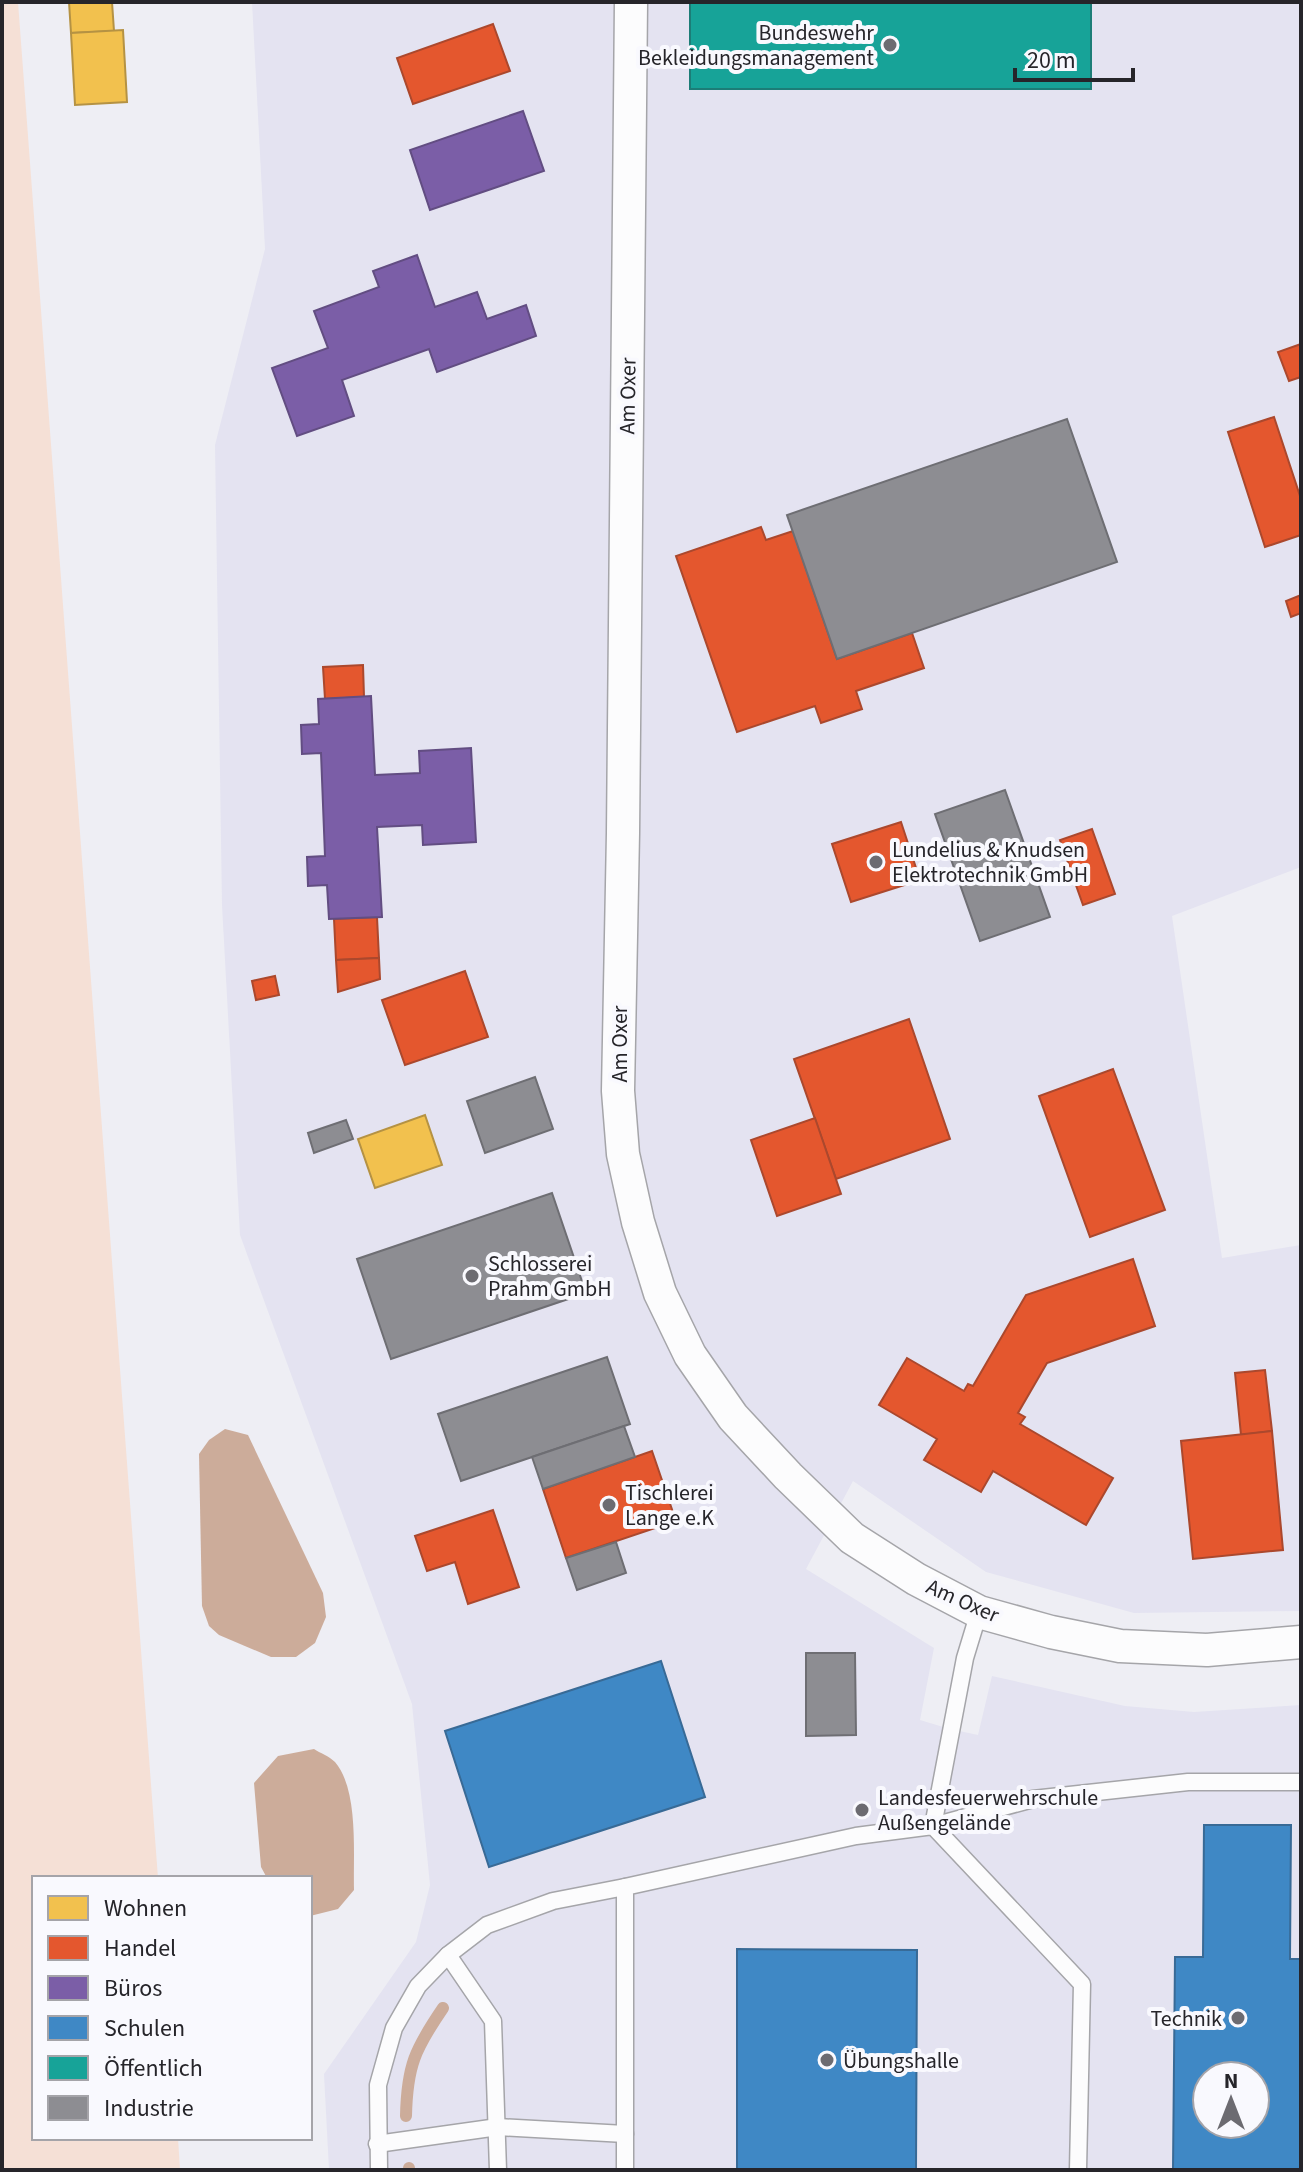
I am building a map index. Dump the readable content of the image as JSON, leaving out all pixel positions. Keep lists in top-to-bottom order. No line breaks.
{"streets":{"street":["Am Oxer"]},"places":["Bundeswehr Bekleidungsmanagement","Lundelius & Knudsen Elektrotechnik GmbH","Schlosserei Prahm GmbH","Tischlerei Lange e.K","Landesfeuerwehrschule Außengelände","Technik","Übungshalle"],"legend":["Wohnen","Handel","Büros","Schulen","Öffentlich","Industrie"],"scale_bar":"20 m","north":"top"}
